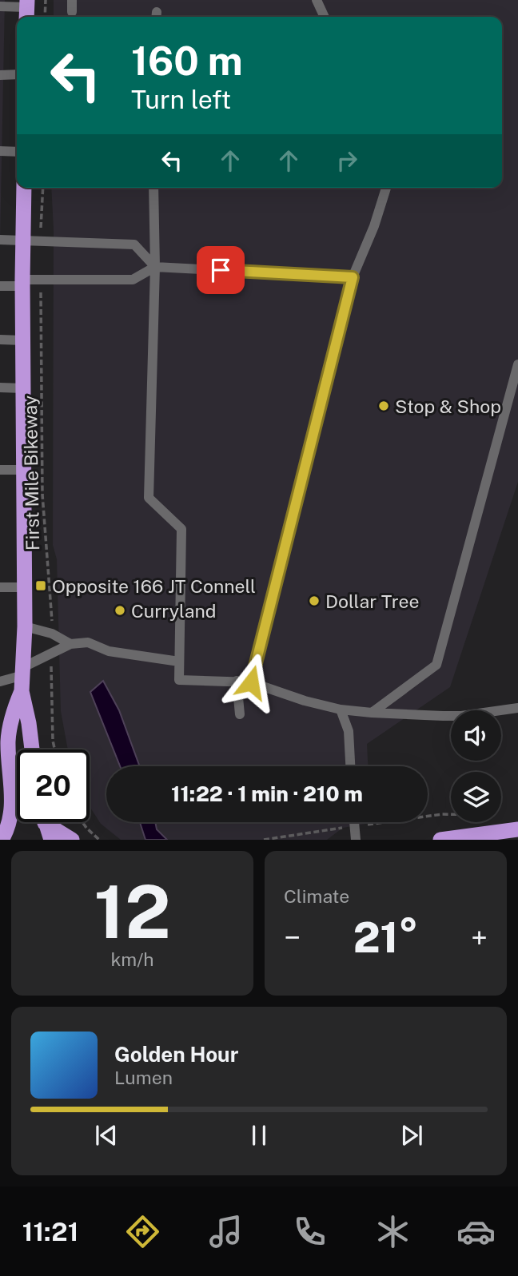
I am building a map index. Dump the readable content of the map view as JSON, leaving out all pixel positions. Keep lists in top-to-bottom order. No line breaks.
{"streets":{"path":["First Mile Bikeway"]},"places":{"other":["Stop & Shop","Dollar Tree","Curryland"],"transit":["Opposite 166 JT Connell"]},"page":{"turn":["160 m","Turn left"],"limit":"20","trip":"11:22 · 1 min · 210 m","tile":[["12","km/h"],"Climate"],"heat":["−","21°","+"],"song":["Golden Hour","Lumen"],"tabs":"11:21"}}
